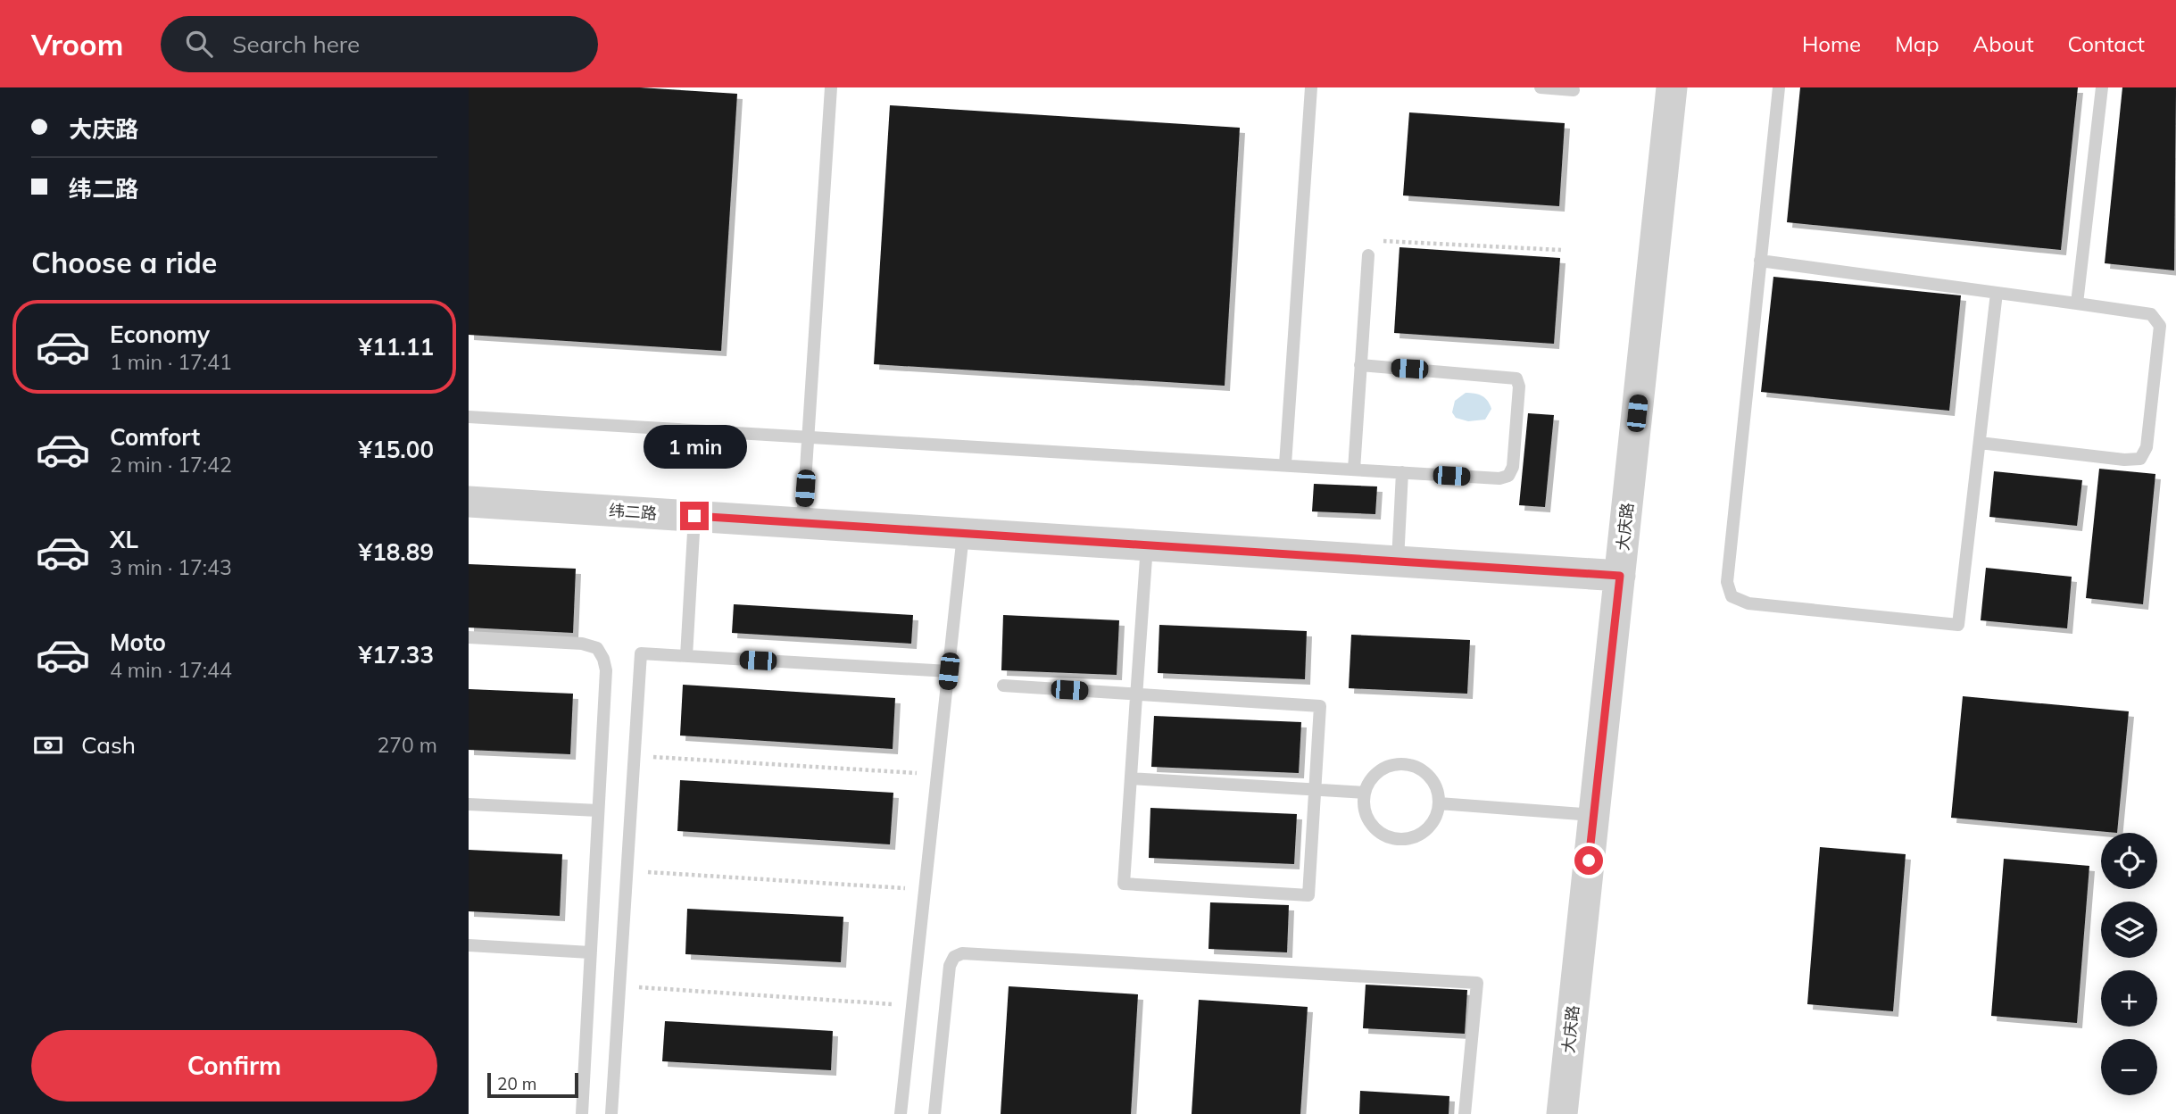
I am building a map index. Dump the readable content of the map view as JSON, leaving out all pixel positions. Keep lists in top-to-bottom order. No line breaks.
{"streets":{"street":["纬二路","大庆路"]},"crossings":[["纬二路","大庆路"]],"scale_bar":"20 m","page":{"header":"Vroom","search":"Search here","nav":["Home","Map","About","Contact"],"banner":["大庆路","纬二路"],"heading":"Choose a ride","list":[{"name":"Economy","note":"1 min · 17:41","value":"¥11.11"},{"name":"Comfort","note":"2 min · 17:42","value":"¥15.00"},{"name":"XL","note":"3 min · 17:43","value":"¥18.89"},{"name":"Moto","note":"4 min · 17:44","value":"¥17.33"}],"bubble":"1 min","pay":["Cash","270 m"],"map_buttons":["+","−"],"buttons":"Confirm","scale":"20 m"}}
